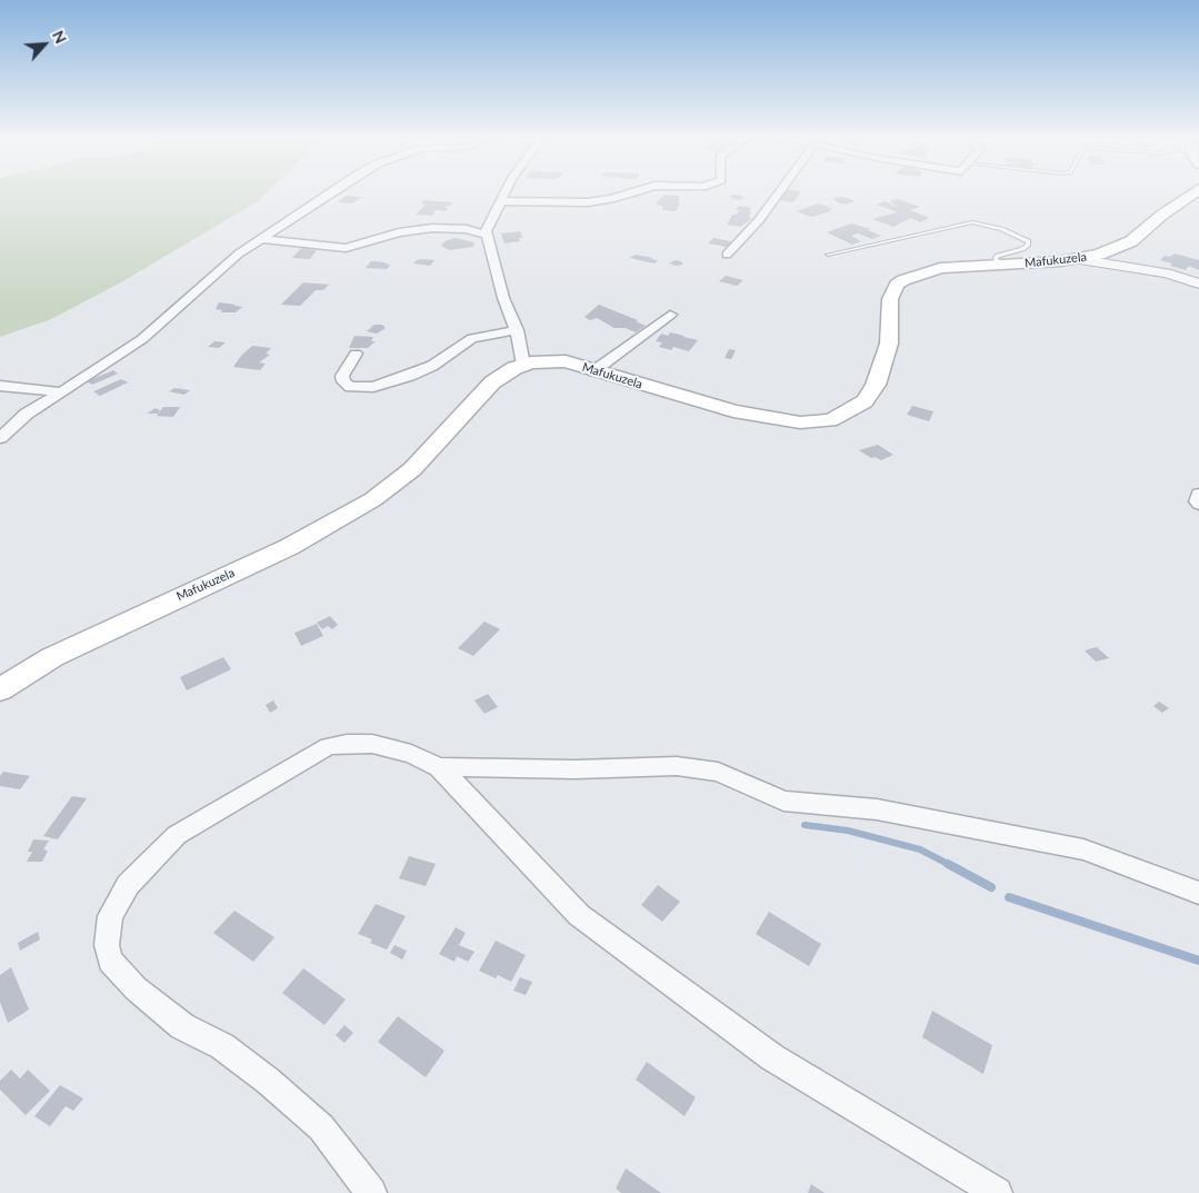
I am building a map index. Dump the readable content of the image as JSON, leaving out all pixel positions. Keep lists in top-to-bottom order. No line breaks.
{"streets":{"main road":["Mafukuzela"]},"north":"top right"}
